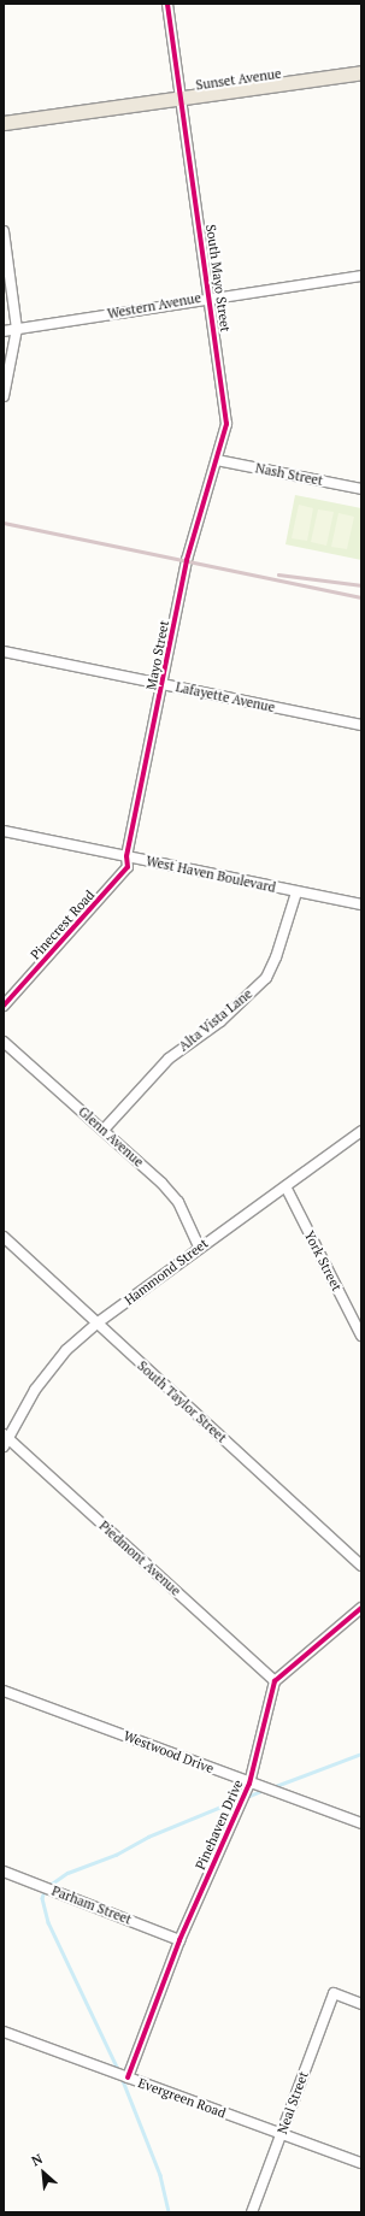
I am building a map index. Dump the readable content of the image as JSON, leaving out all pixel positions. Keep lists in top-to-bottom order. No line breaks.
{"streets":{"main road":["Sunset Avenue"],"street":["South Mayo Street","Western Avenue","Nash Street","Mayo Street","Lafayette Avenue","West Haven Boulevard","Pinecrest Road","Alta Vista Lane","Glenn Avenue","York Street","Hammond Street","South Taylor Street","Piedmont Avenue","Westwood Drive","Pinehaven Drive","Parham Street","Evergreen Road","Neal Street"]},"crossings":[["Sunset Avenue","South Mayo Street"],["South Mayo Street","Western Avenue"],["South Mayo Street","Nash Street"],["South Mayo Street","Mayo Street"],["Nash Street","Mayo Street"],["Mayo Street","Lafayette Avenue"],["Mayo Street","West Haven Boulevard"],["Mayo Street","Pinecrest Road"],["West Haven Boulevard","Pinecrest Road"],["West Haven Boulevard","Alta Vista Lane"],["Alta Vista Lane","Glenn Avenue"],["Glenn Avenue","Hammond Street"],["York Street","Hammond Street"],["Hammond Street","South Taylor Street"],["Hammond Street","Piedmont Avenue"],["Piedmont Avenue","Pinehaven Drive"],["Westwood Drive","Pinehaven Drive"],["Pinehaven Drive","Parham Street"],["Pinehaven Drive","Evergreen Road"],["Evergreen Road","Neal Street"]],"north":"top left"}
